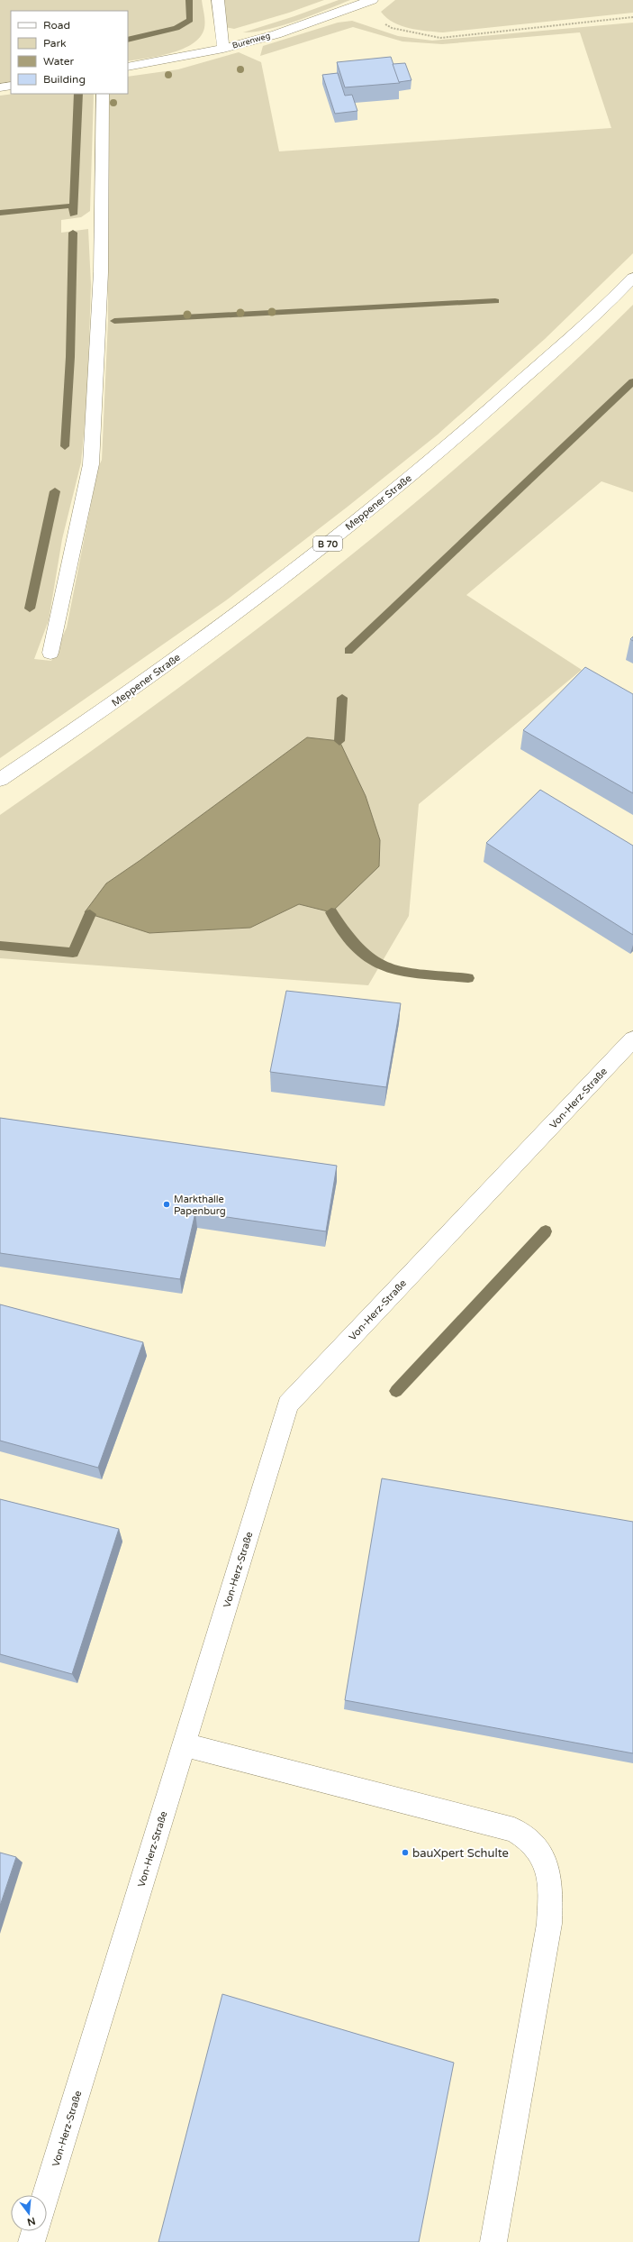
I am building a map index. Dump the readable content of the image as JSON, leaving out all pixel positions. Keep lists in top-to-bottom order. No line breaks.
{"streets":{"street":["Burenweg","Meppener Straße","B 70","Von-Herz-Straße"]},"places":["Markthalle Papenburg","bauXpert Schulte"],"legend":["Road","Park","Water","Building"],"north":"bottom"}
